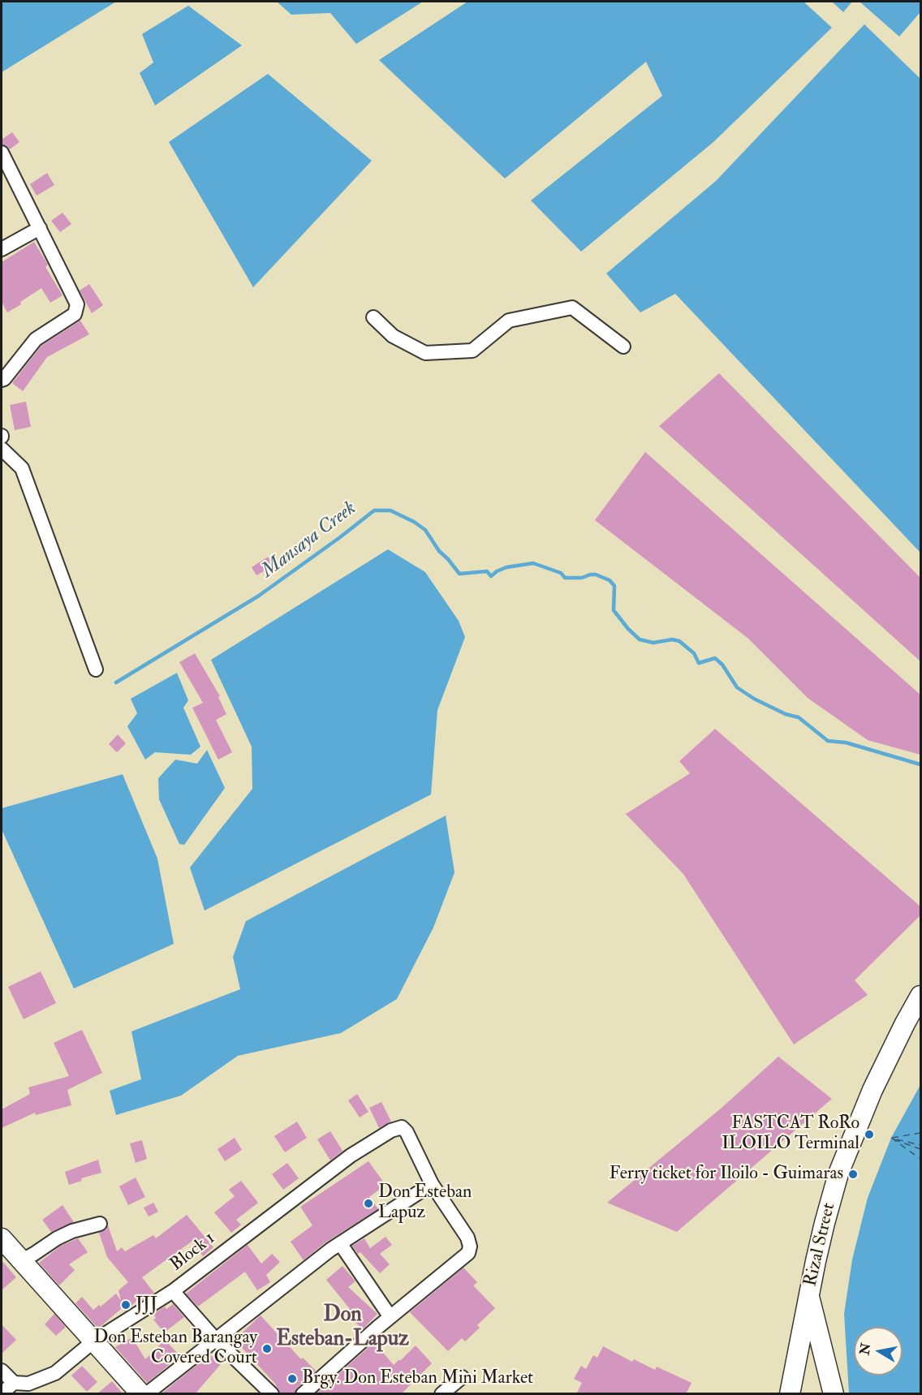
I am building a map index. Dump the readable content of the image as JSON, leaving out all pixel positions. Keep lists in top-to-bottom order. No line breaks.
{"streets":{"main road":["Rizal Street"],"street":["Block 1"]},"districts":["Don Esteban-Lapuz"],"water":["Mansaya Creek"],"places":["FASTCAT RoRo ILOILO Terminal","Ferry ticket for Iloilo - Guimaras","Don Esteban Lapuz","JJJ","Don Esteban Barangay Covered Court","Brgy. Don Esteban Mini Market"],"north":"left"}
